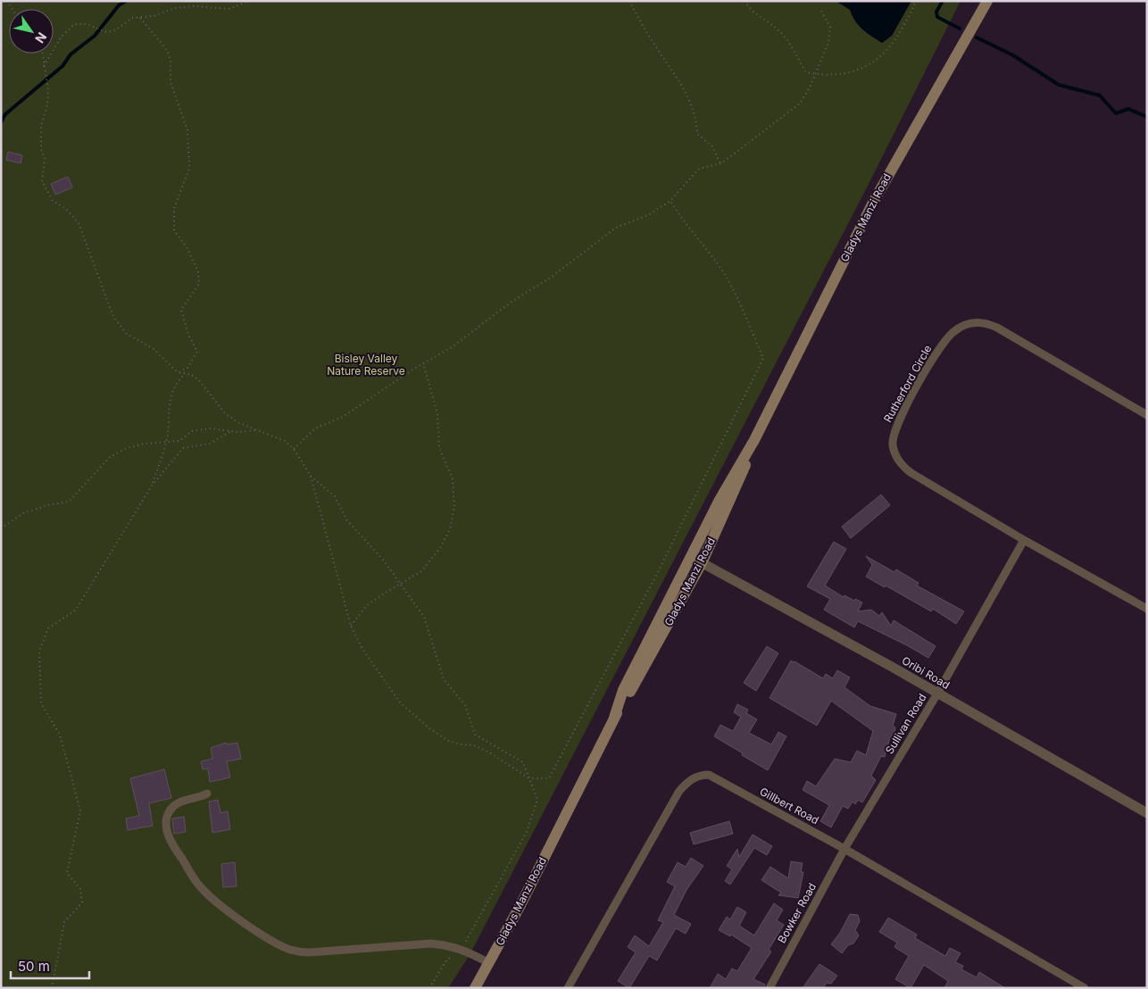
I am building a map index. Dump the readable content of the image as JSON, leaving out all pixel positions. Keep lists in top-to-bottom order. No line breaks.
{"streets":{"main road":["Gladys Manzi Road"],"street":["Rutherford Circle","Oribi Road","Sullivan Road","Gillbert Road","Bowker Road"]},"crossings":[["Gladys Manzi Road","Oribi Road"],["Rutherford Circle","Sullivan Road"],["Oribi Road","Sullivan Road"],["Sullivan Road","Gillbert Road"],["Sullivan Road","Bowker Road"],["Gillbert Road","Bowker Road"]],"parks":["Bisley Valley Nature Reserve"],"scale_bar":"50 m","north":"bottom right"}
